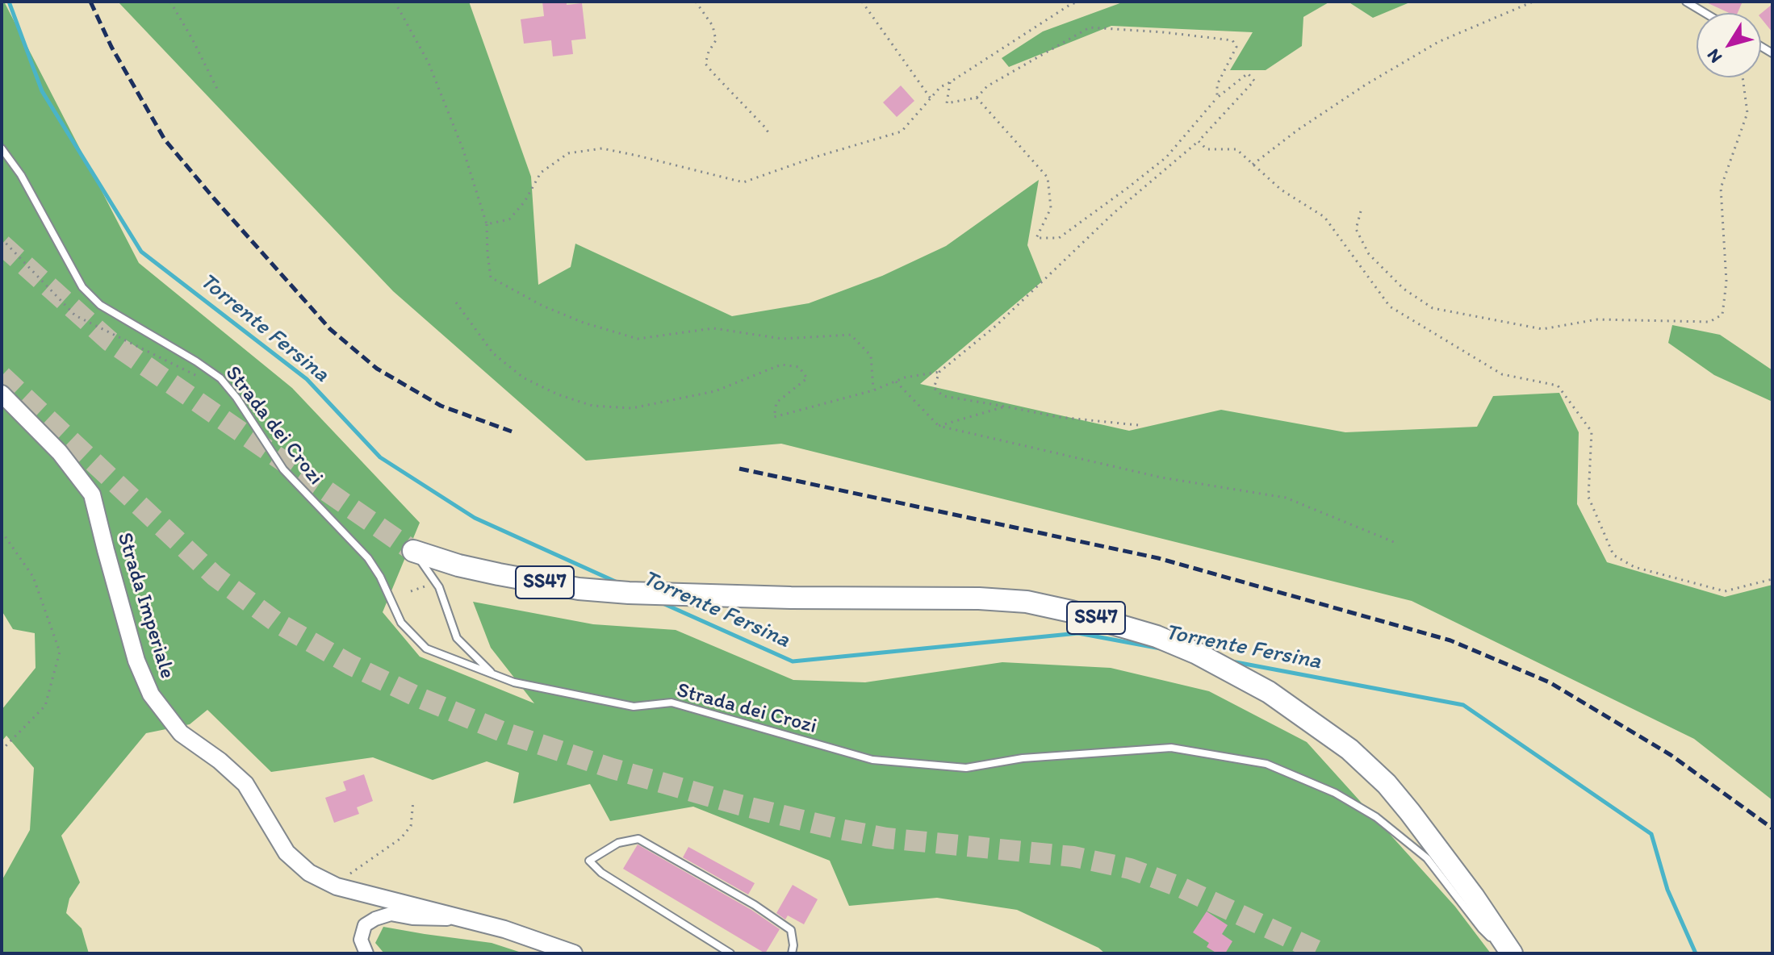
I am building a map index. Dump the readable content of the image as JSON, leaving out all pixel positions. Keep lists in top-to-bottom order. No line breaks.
{"streets":{"highway":["SS47"],"street":["Strada Imperiale"],"lane":["Strada dei Crozi"]},"water":["Torrente Fersina"],"north":"bottom left"}
